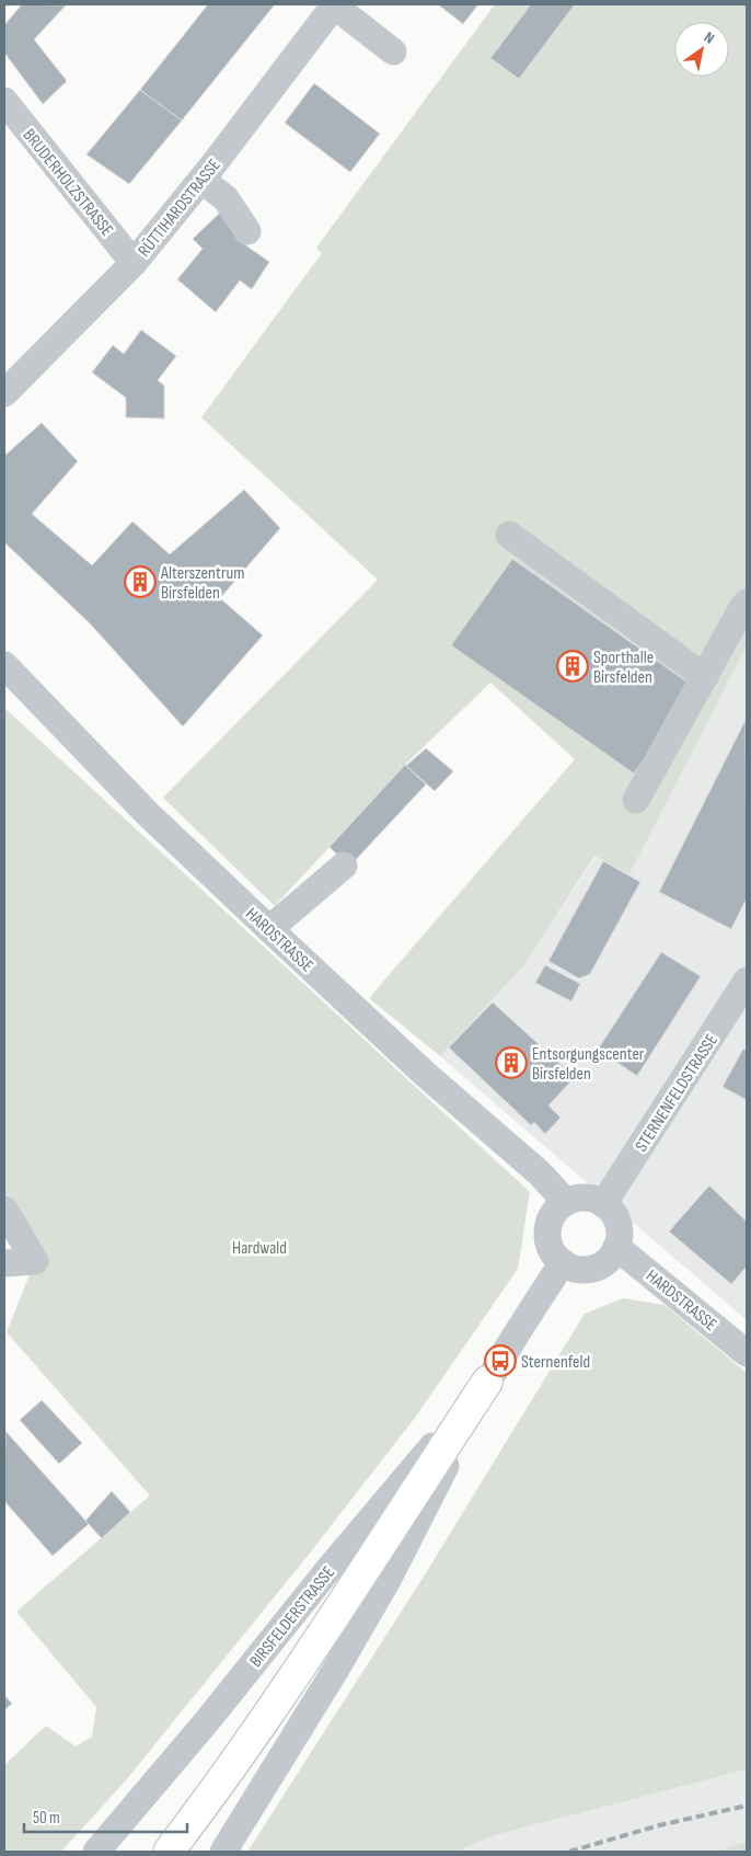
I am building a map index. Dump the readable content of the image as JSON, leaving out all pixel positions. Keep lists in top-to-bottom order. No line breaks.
{"streets":{"street":["BRUDERHOLZSTRASSE","RÜTTIHARDSTRASSE","HARDSTRASSE","STERNENFELDSTRASSE","BIRSFELDERSTRASSE"]},"crossings":[["BRUDERHOLZSTRASSE","RÜTTIHARDSTRASSE"],["HARDSTRASSE","STERNENFELDSTRASSE"],["HARDSTRASSE","BIRSFELDERSTRASSE"],["STERNENFELDSTRASSE","BIRSFELDERSTRASSE"]],"parks":["Hardwald"],"places":{"building":["Alterszentrum Birsfelden","Sporthalle Birsfelden","Entsorgungscenter Birsfelden"],"bus stop":["Sternenfeld"]},"scale_bar":"50 m","north":"top right"}
